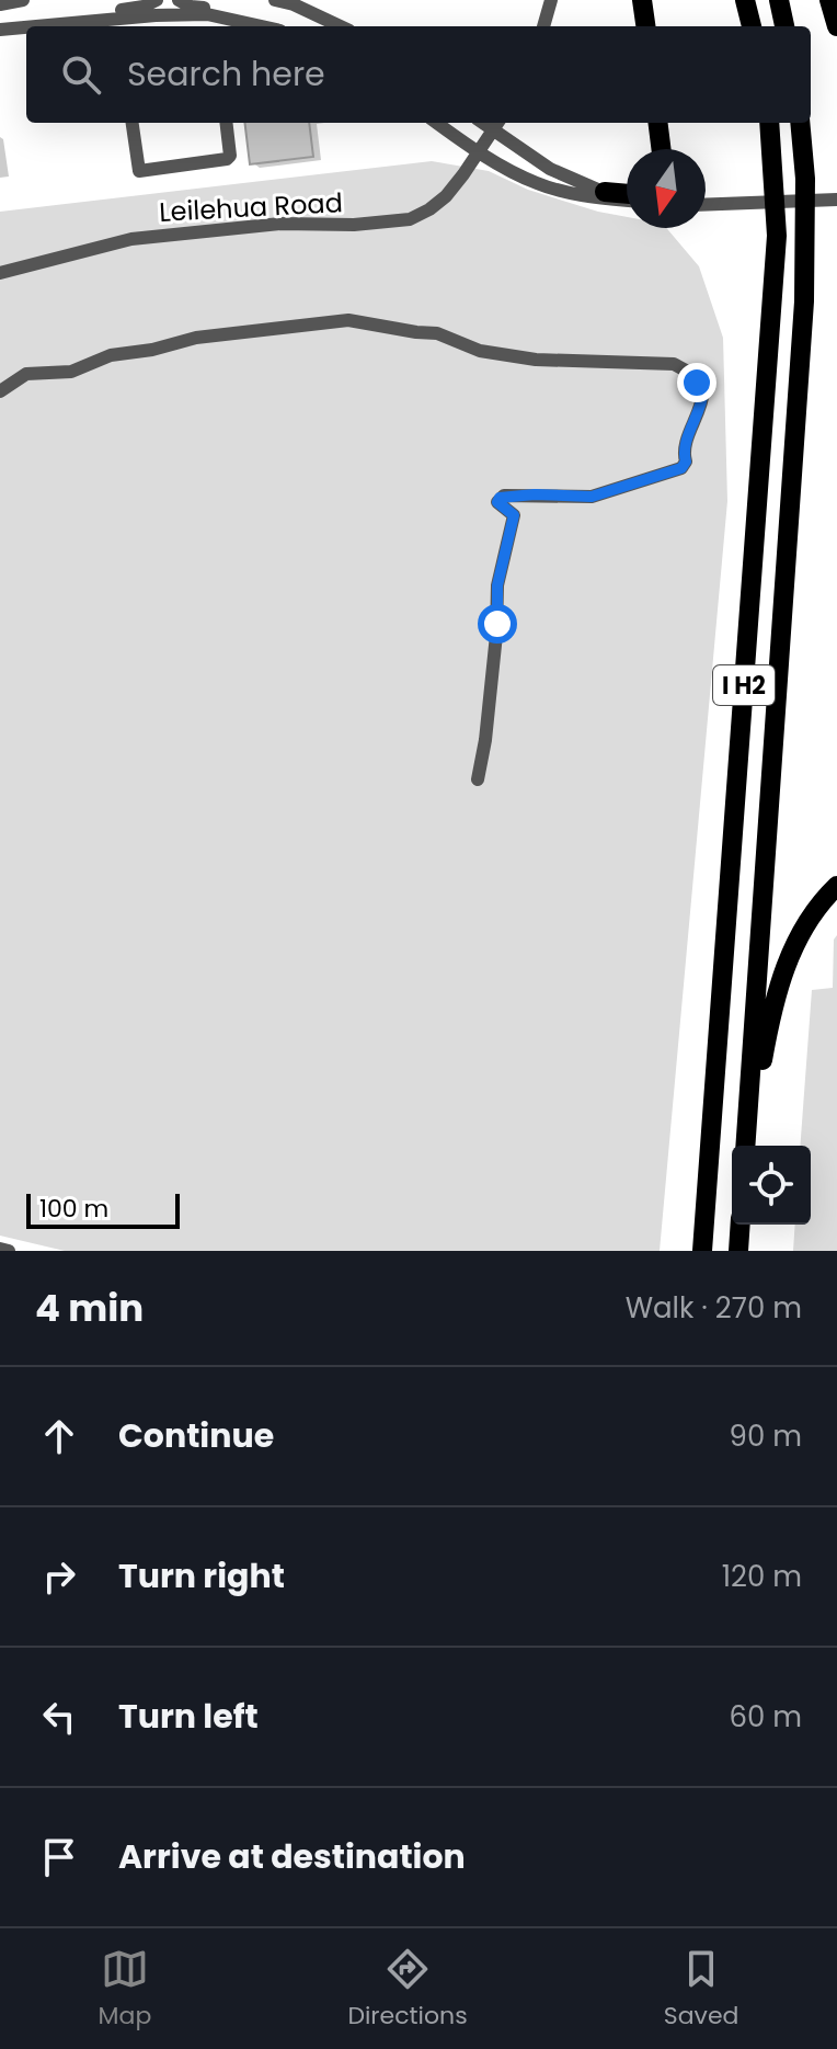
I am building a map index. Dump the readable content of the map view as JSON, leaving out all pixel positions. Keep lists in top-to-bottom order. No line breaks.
{"streets":{"highway":["I H2"],"street":["Leilehua Road"]},"scale_bar":"100 m","north":"bottom","page":{"search":"Search here","scale":"100 m","heading":["4 min","Walk · 270 m"],"list":[["Continue","90 m"],["Turn right","120 m"],["Turn left","60 m"],"Arrive at destination"],"nav":["Map","Directions","Saved"]}}
